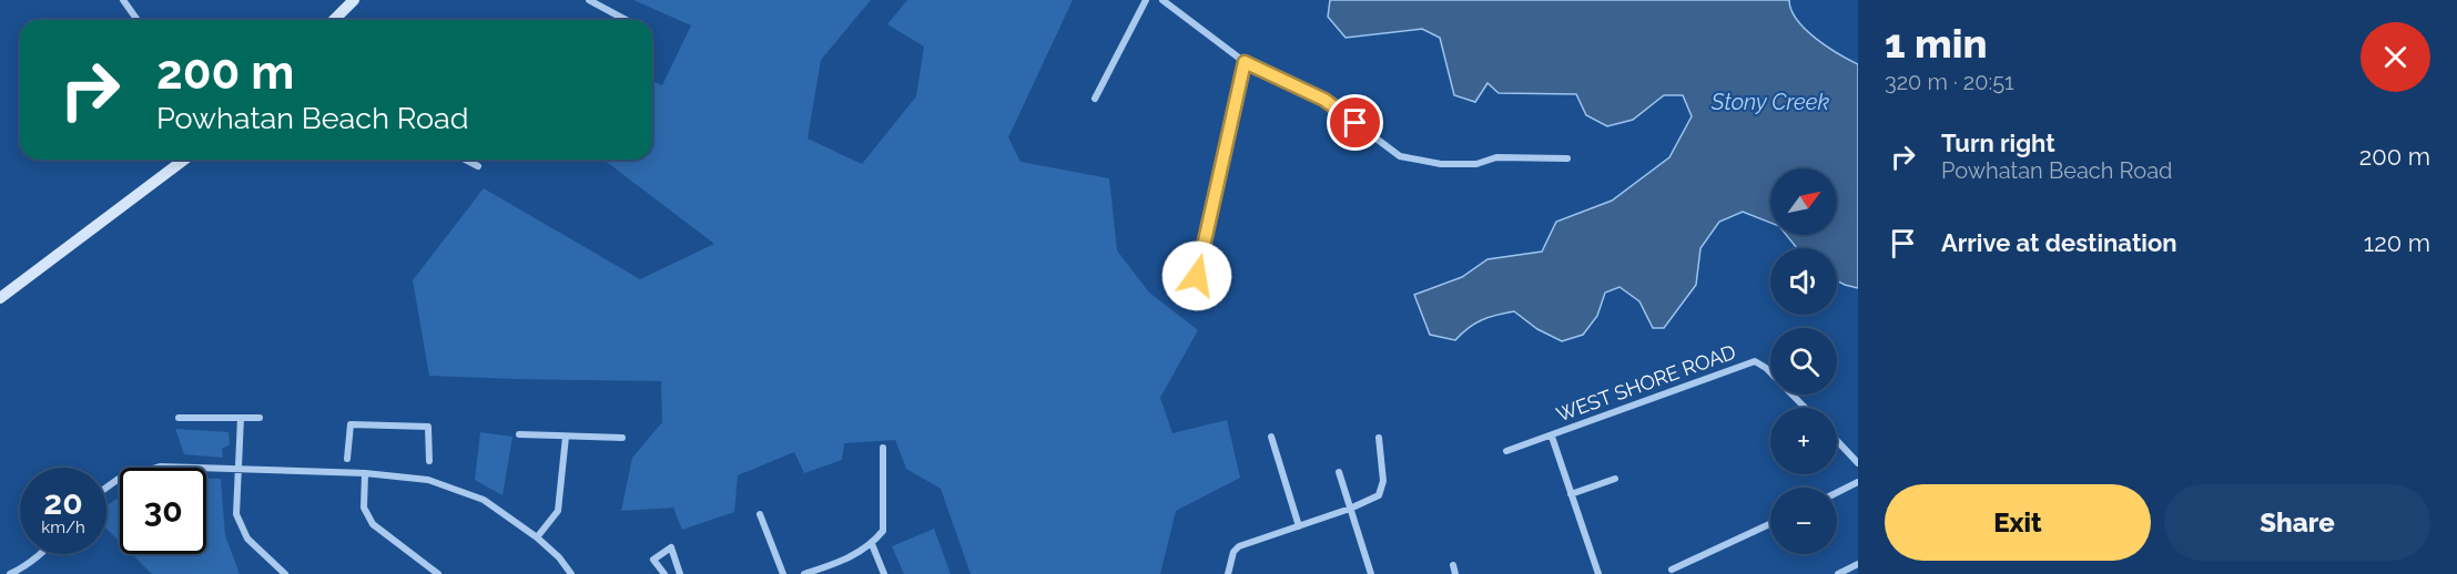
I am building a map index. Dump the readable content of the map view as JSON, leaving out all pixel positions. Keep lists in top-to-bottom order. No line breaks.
{"streets":{"street":["WEST SHORE ROAD"]},"water":["Stony Creek"],"north":"top right","page":{"heading":["1 min","320 m · 20:51"],"turn":["200 m","Powhatan Beach Road"],"list":[{"name":"Turn right","note":"Powhatan Beach Road","value":"200 m"},{"name":"Arrive at destination","value":"120 m"}],"map_buttons":["+","−"],"speed":"20 km/h","limit":"30","buttons":["Exit","Share"]}}
